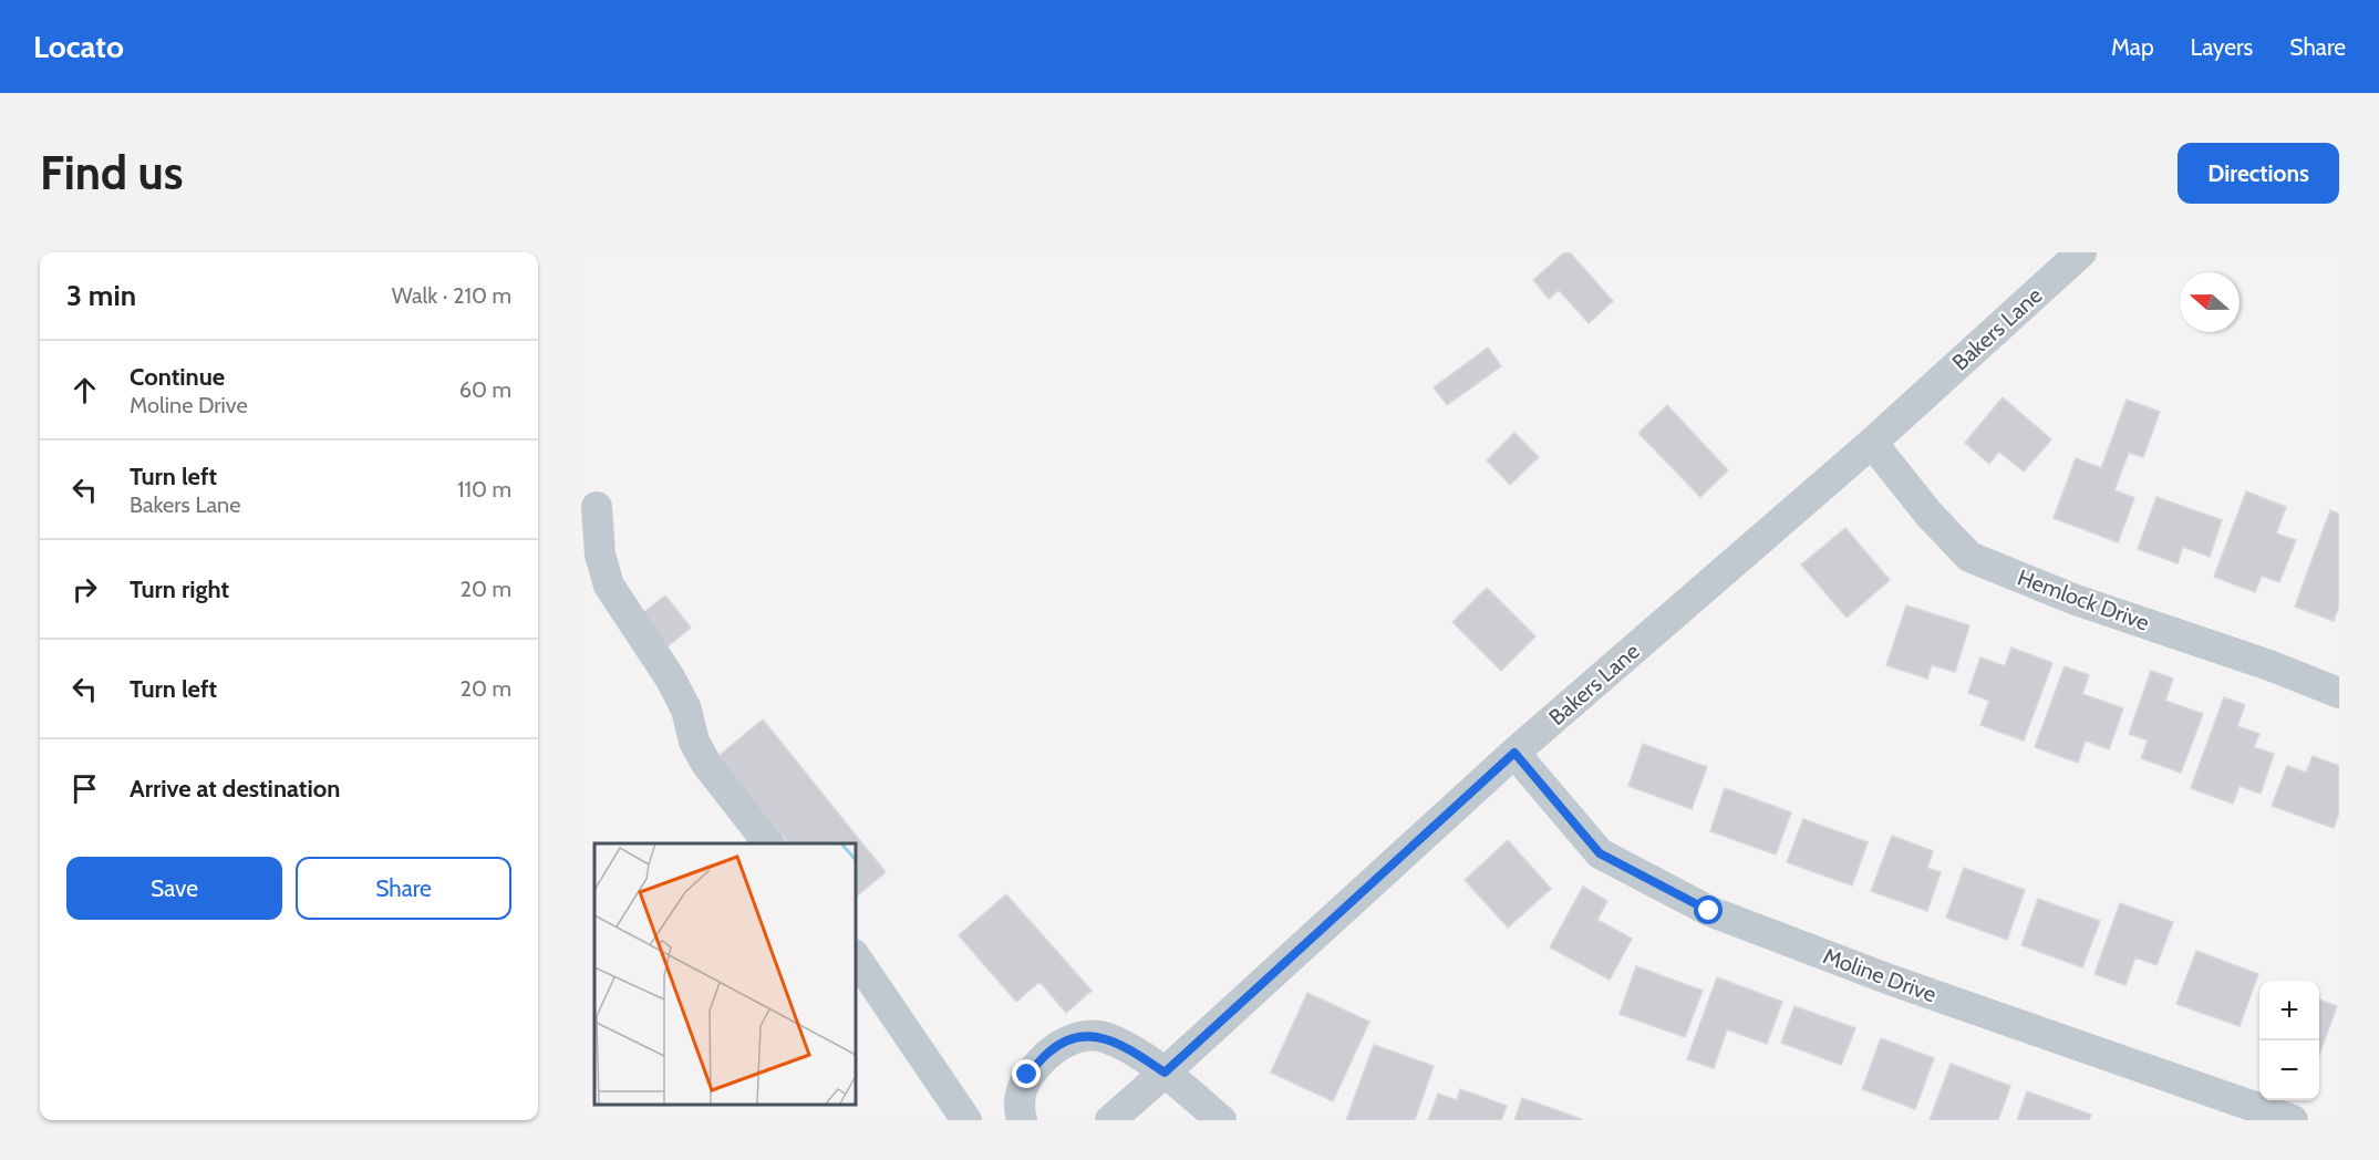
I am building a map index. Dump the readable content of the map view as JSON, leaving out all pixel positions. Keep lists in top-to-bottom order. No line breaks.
{"streets":{"street":["Bakers Lane","Hemlock Drive","Moline Drive"]},"crossings":[["Bakers Lane","Hemlock Drive"],["Bakers Lane","Moline Drive"]],"north":"left","page":{"header":"Locato","nav":["Map","Layers","Share"],"buttons":["Directions",["Save","Share"]],"title":"Find us","heading":["3 min","Walk · 210 m"],"list":[["Continue","Moline Drive","60 m"],["Turn left","Bakers Lane","110 m"],["Turn right","20 m"],["Turn left","20 m"],"Arrive at destination"],"map_buttons":["+","−"]}}
